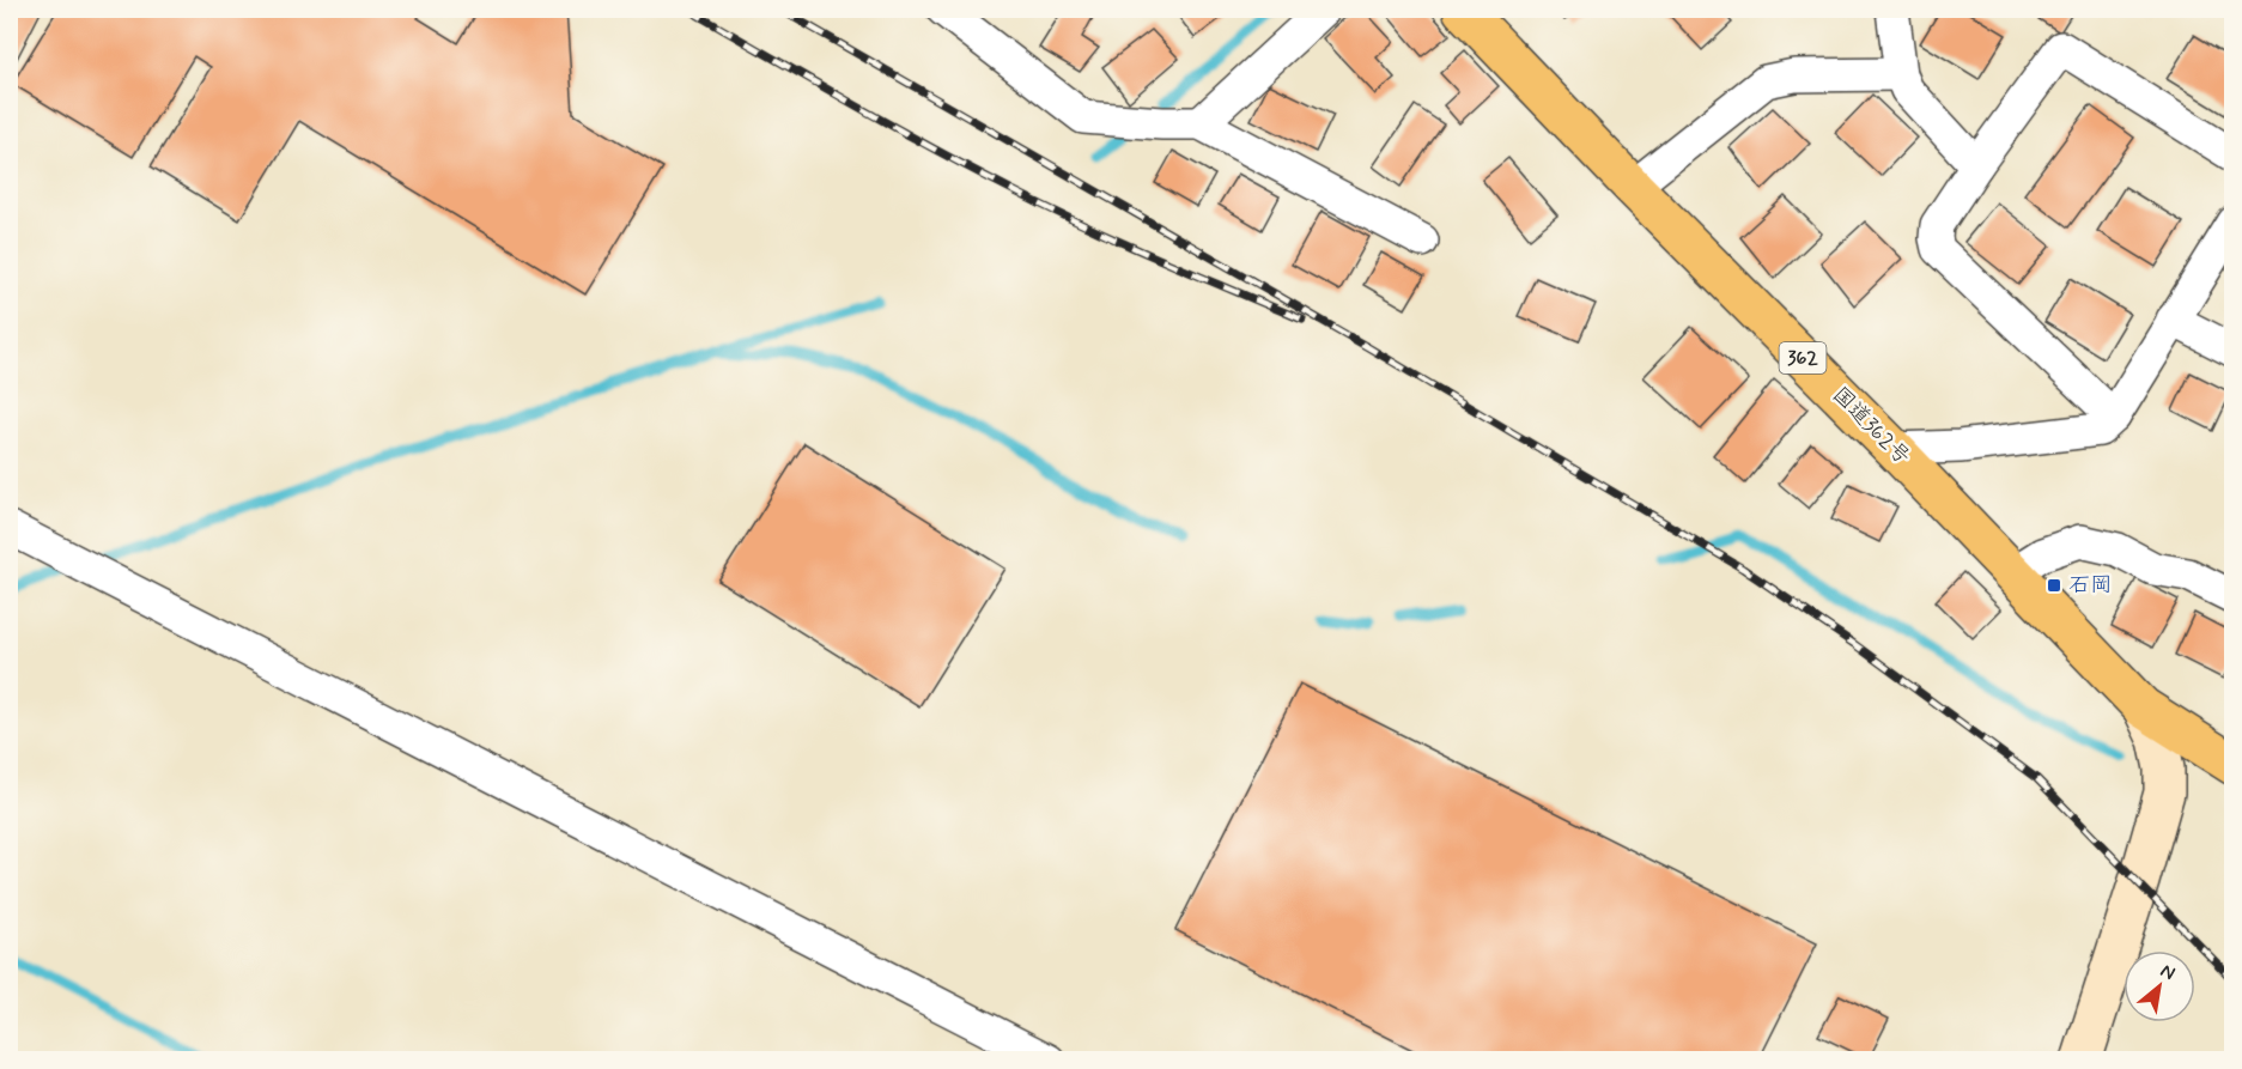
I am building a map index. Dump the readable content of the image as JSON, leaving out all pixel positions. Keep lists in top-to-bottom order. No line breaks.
{"streets":{"highway":["362","国道362号"]},"places":{"transit":["石岡"]},"north":"top right"}
